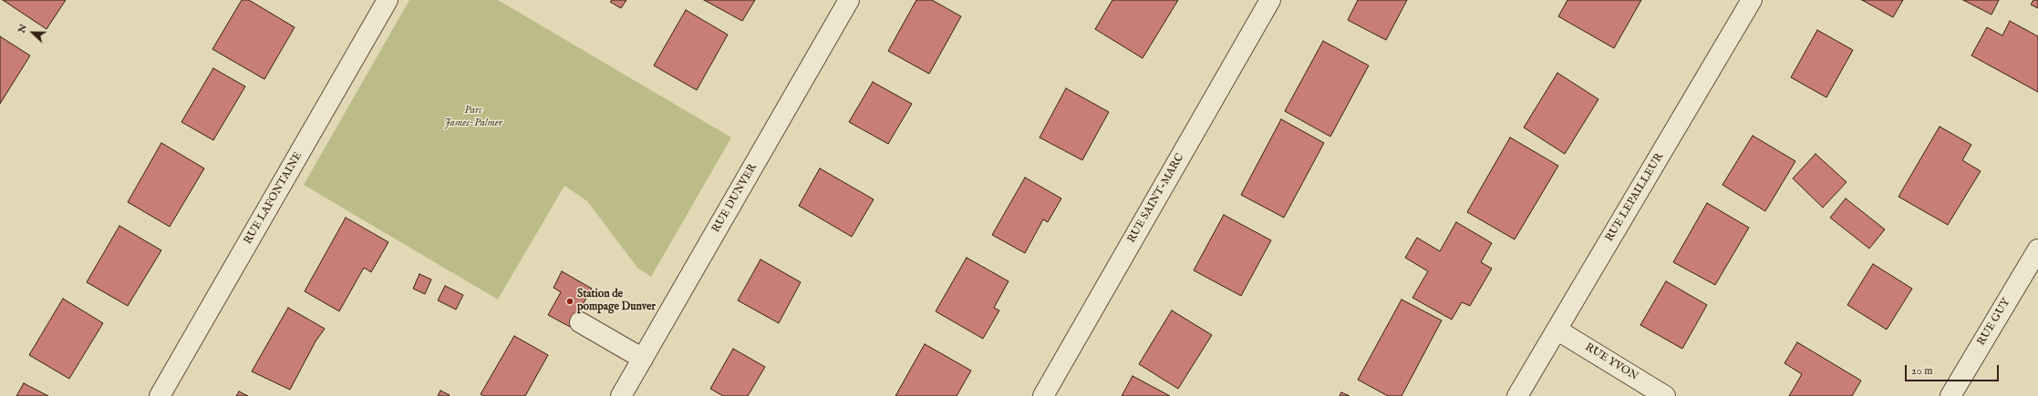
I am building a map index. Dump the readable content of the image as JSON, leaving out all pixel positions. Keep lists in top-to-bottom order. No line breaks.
{"streets":{"street":["RUE LEPAILLEUR","RUE LAFONTAINE","RUE DUNVER","RUE SAINT-MARC","RUE GUY","RUE YVON"]},"crossings":[["RUE LEPAILLEUR","RUE YVON"]],"parks":["Parc James-Palmer"],"places":["Station de pompage Dunver"],"scale_bar":"20 m","north":"left"}
